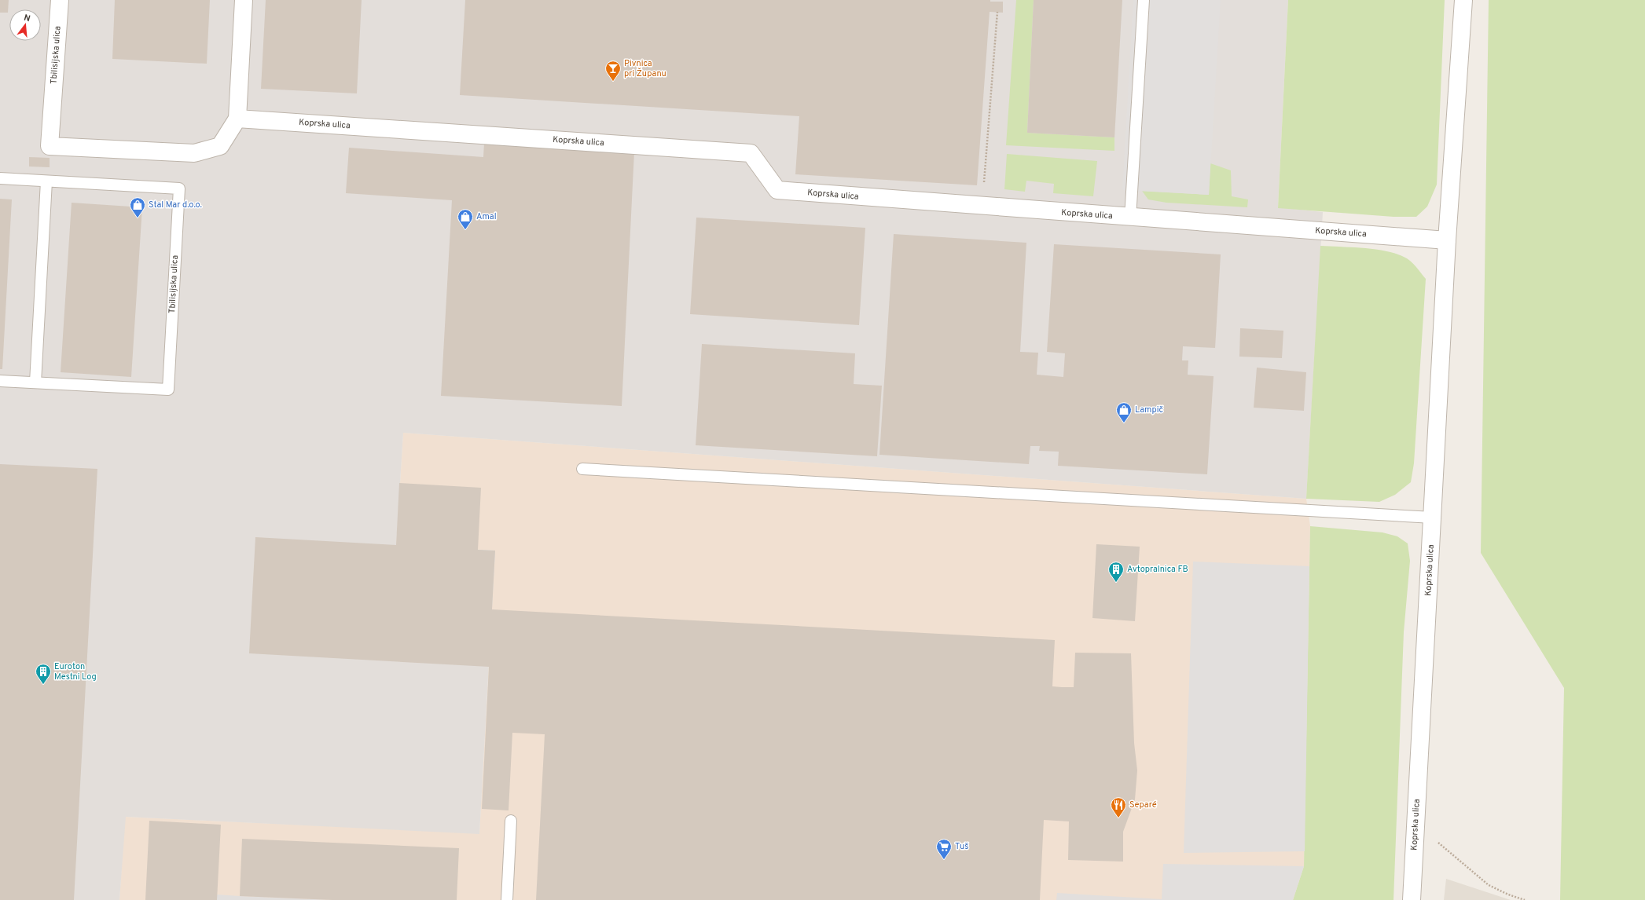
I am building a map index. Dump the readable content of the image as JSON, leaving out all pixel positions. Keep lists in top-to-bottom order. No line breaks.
{"streets":{"street":["Tbilisijska ulica","Koprska ulica"]},"crossings":[["Tbilisijska ulica","Koprska ulica"]],"places":{"bar":["Pivnica pri Županu"],"shop":["Stal Mar d.o.o.","Amal","Lampič"],"building":["Avtopralnica FB","Euroton Mestni Log"],"restaurant":["Separé"],"supermarket":["Tuš"]},"north":"top"}
